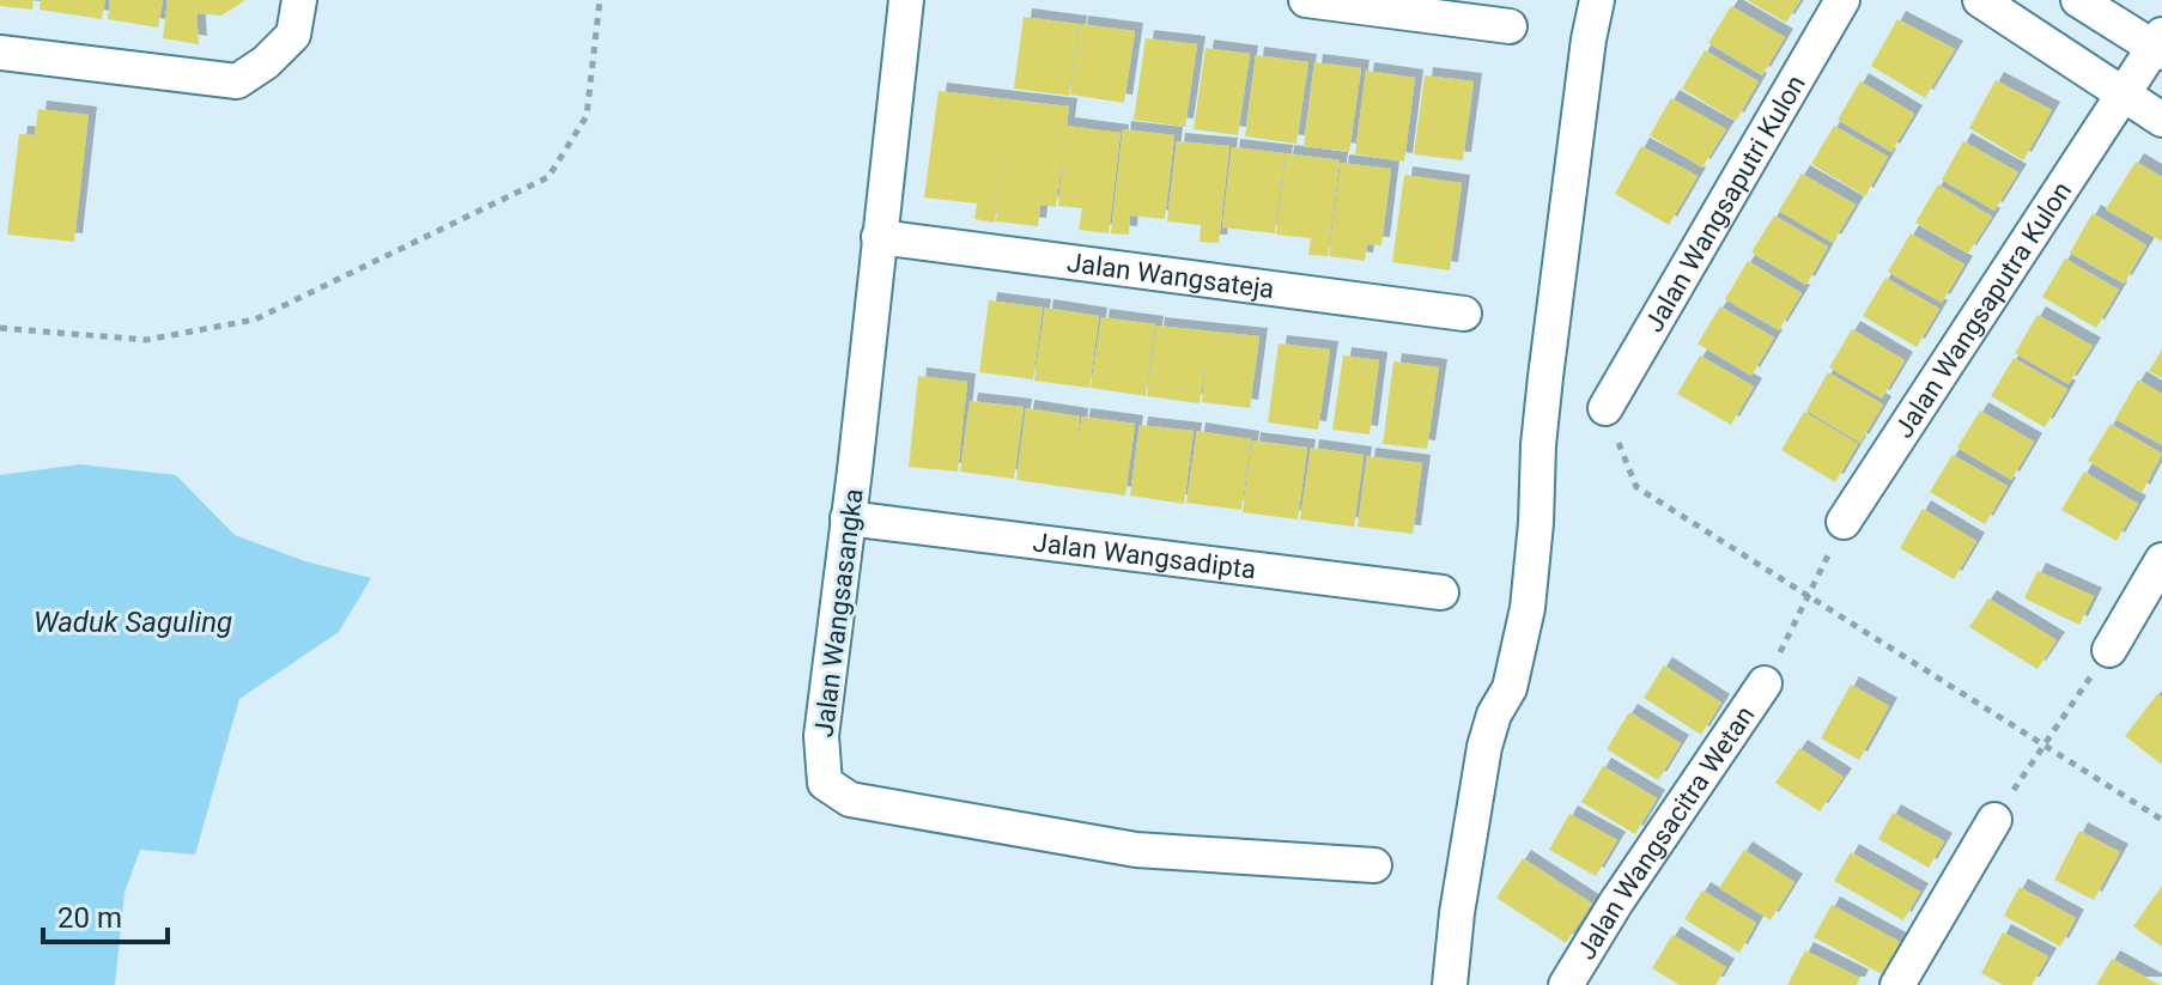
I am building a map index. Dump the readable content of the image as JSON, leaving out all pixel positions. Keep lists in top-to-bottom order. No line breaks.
{"streets":{"street":["Jalan Wangsaputri Kulon","Jalan Wangsateja","Jalan Wangsaputra Kulon","Jalan Wangsadipta","Jalan Wangsasangka","Jalan Wangsacitra Wetan"]},"crossings":[["Jalan Wangsateja","Jalan Wangsasangka"],["Jalan Wangsadipta","Jalan Wangsasangka"]],"water":["Waduk Saguling"],"scale_bar":"20 m"}
